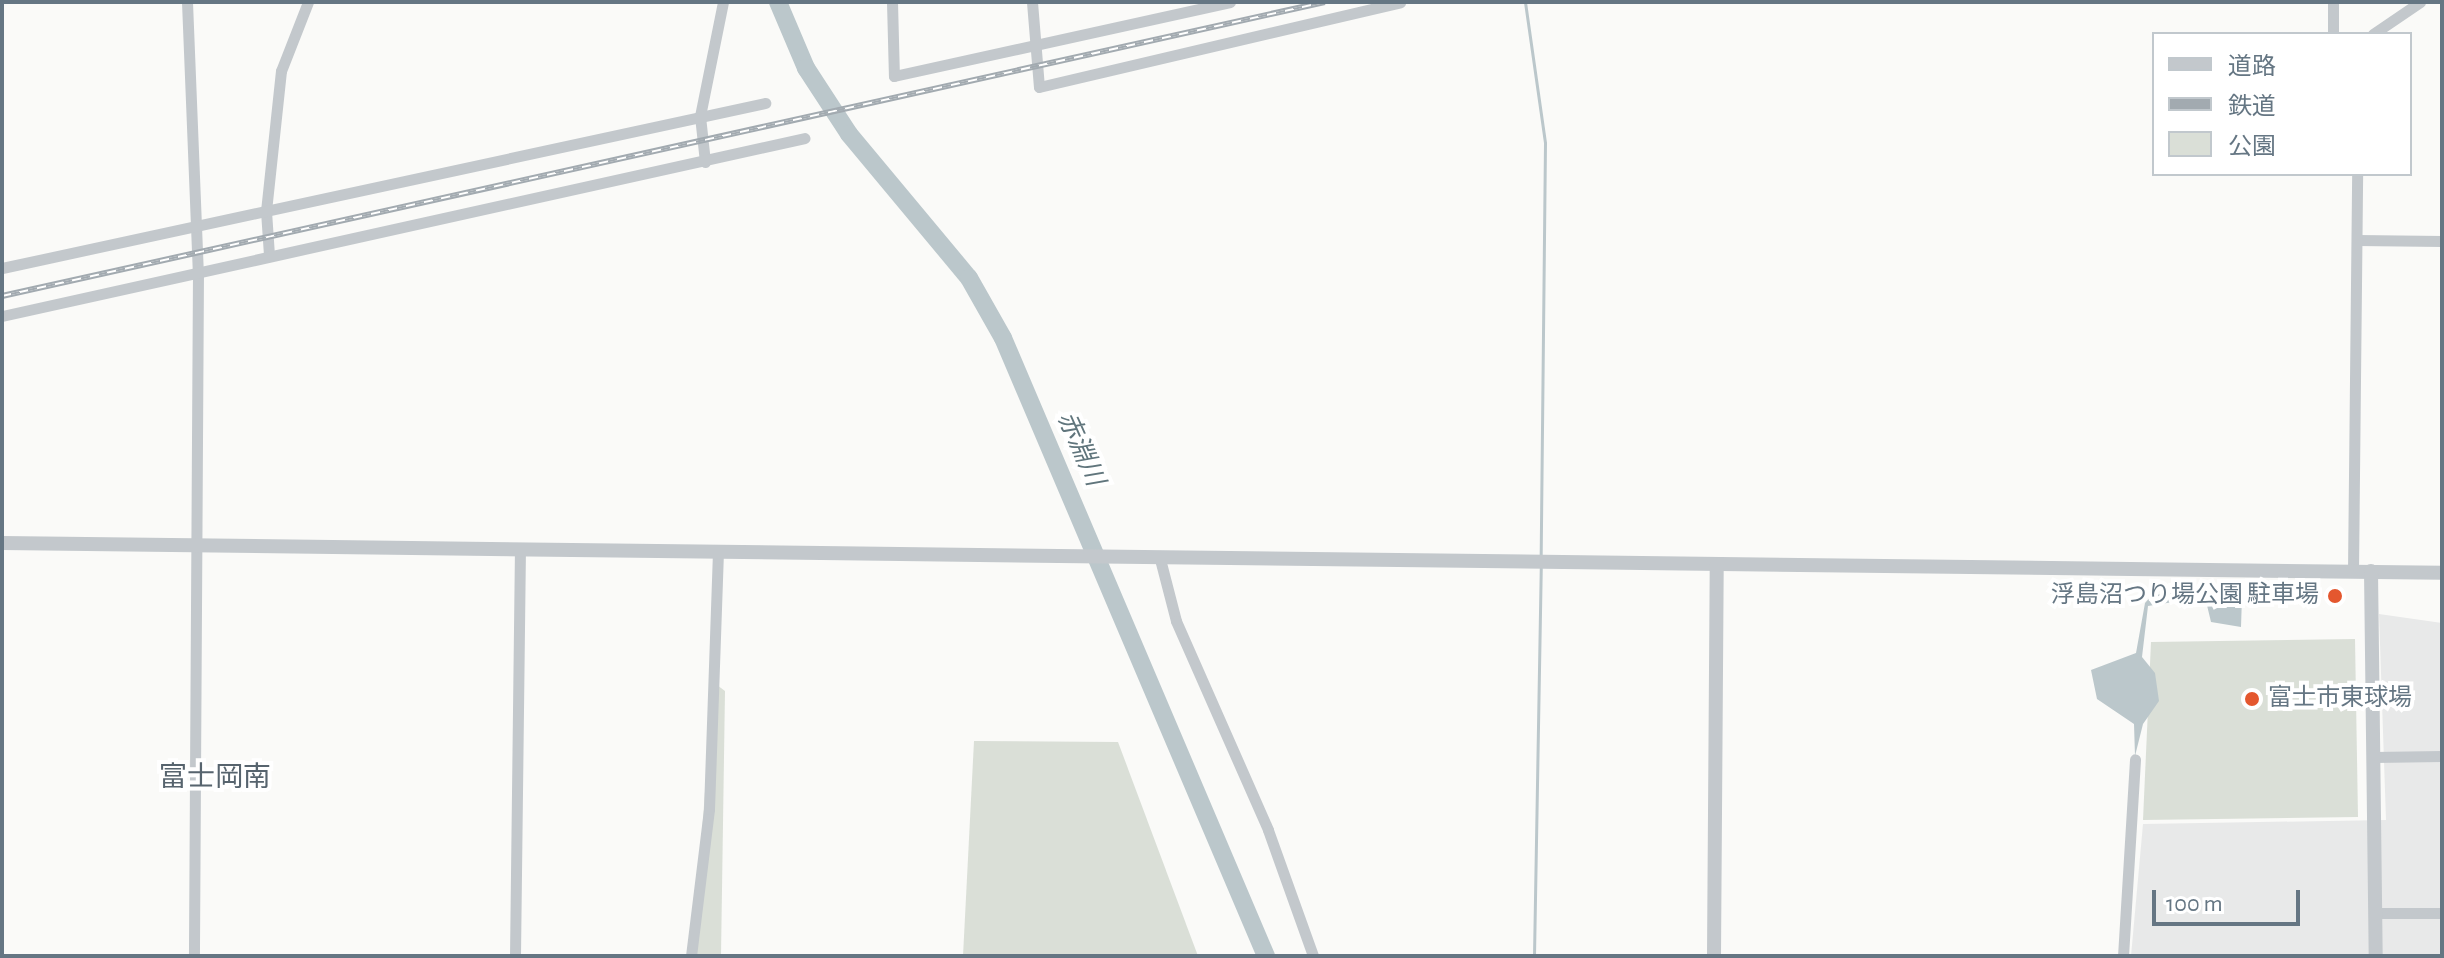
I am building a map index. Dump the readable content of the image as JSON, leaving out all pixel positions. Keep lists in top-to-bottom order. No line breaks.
{"districts":["富士岡南"],"water":["赤淵川"],"places":["浮島沼つり場公園 駐車場","富士市東球場"],"legend":["道路","鉄道","公園"],"scale_bar":"100 m"}
